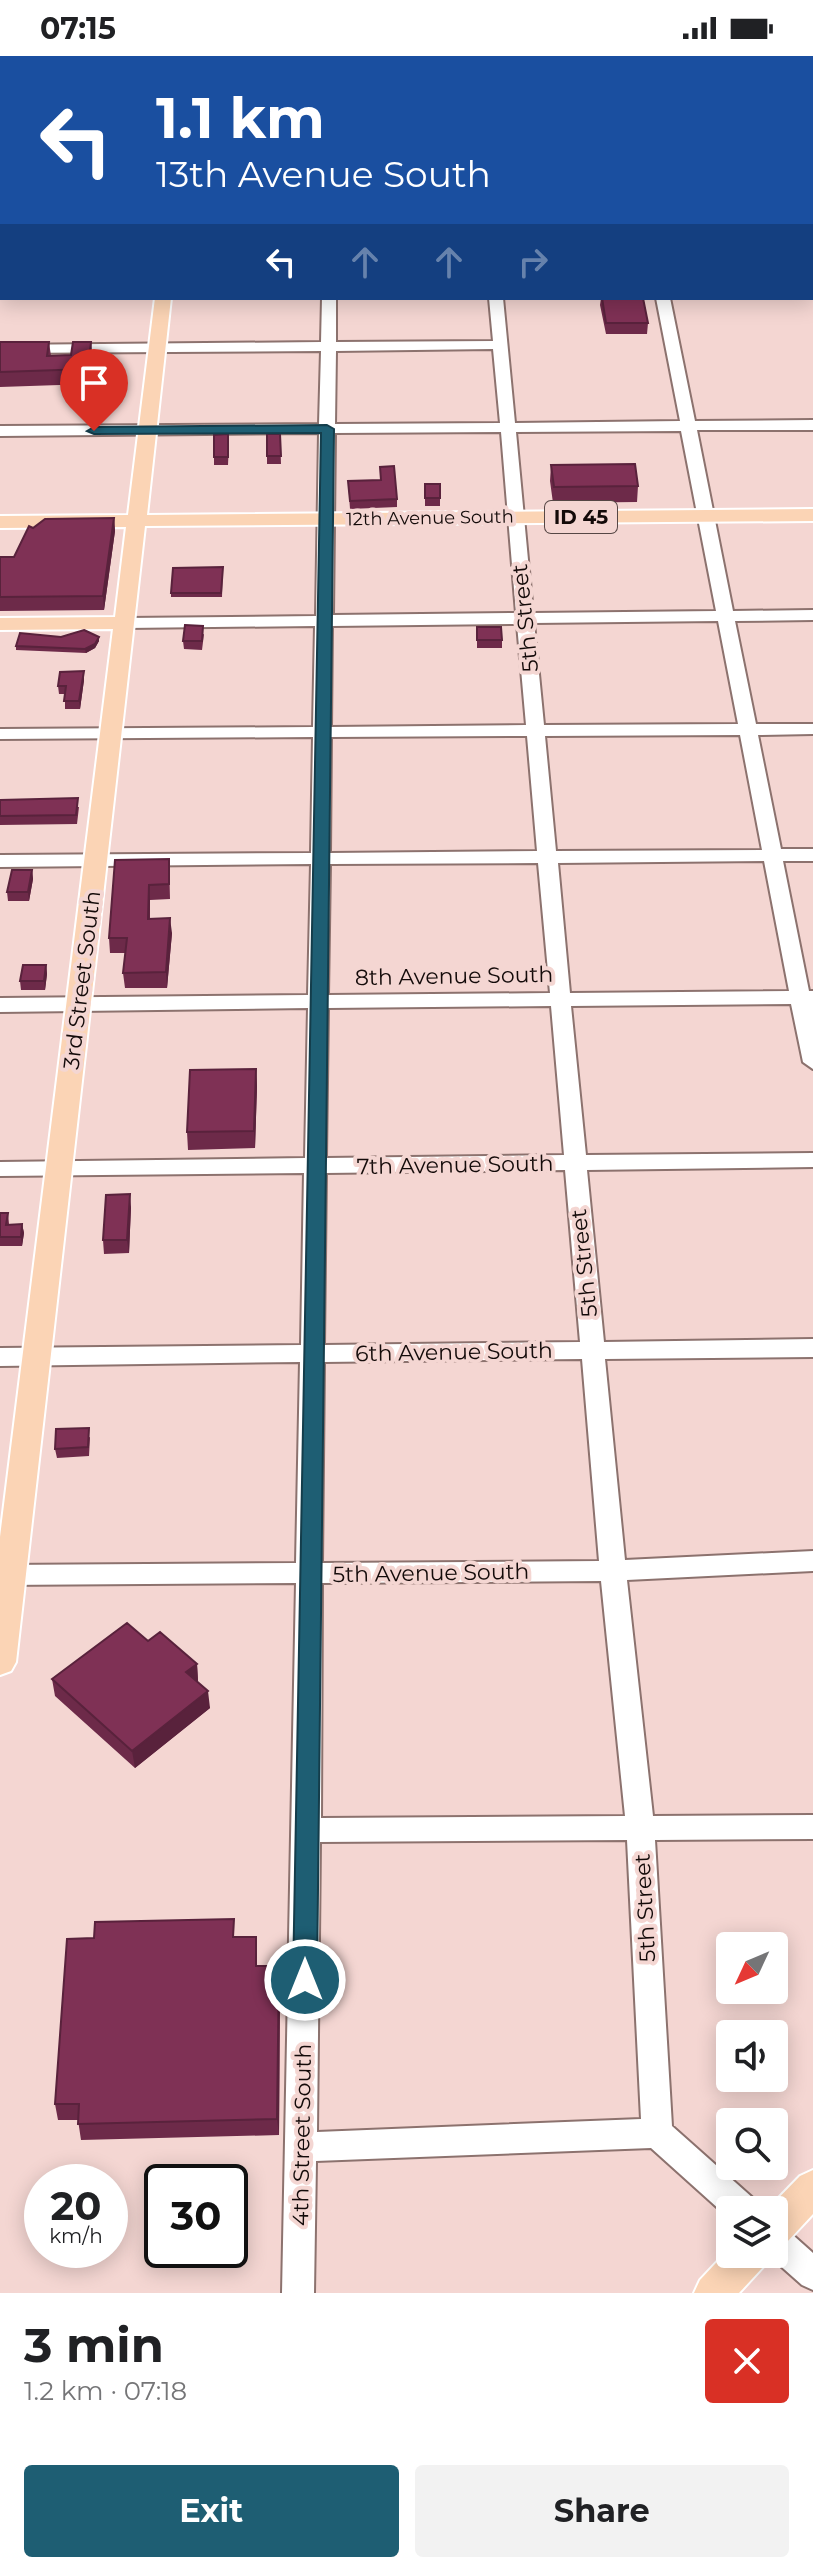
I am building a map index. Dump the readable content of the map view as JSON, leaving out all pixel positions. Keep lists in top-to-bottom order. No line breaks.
{"streets":{"main road":["ID 45","12th Avenue South","3rd Street South"],"street":["5th Street","8th Avenue South","7th Avenue South","6th Avenue South","5th Avenue South","4th Street South"]},"crossings":[["12th Avenue South","5th Street"],["12th Avenue South","3rd Street South"],["12th Avenue South","4th Street South"],["5th Street","8th Avenue South"],["5th Street","7th Avenue South"],["5th Street","6th Avenue South"],["5th Street","5th Avenue South"],["8th Avenue South","3rd Street South"],["8th Avenue South","4th Street South"],["3rd Street South","7th Avenue South"],["3rd Street South","6th Avenue South"],["3rd Street South","5th Avenue South"],["7th Avenue South","4th Street South"],["6th Avenue South","4th Street South"],["5th Avenue South","4th Street South"]],"north":"bottom left","page":{"status":"07:15","turn":["1.1 km","13th Avenue South"],"speed":"20 km/h","limit":"30","heading":["3 min","1.2 km · 07:18"],"buttons":["Exit","Share"]}}
